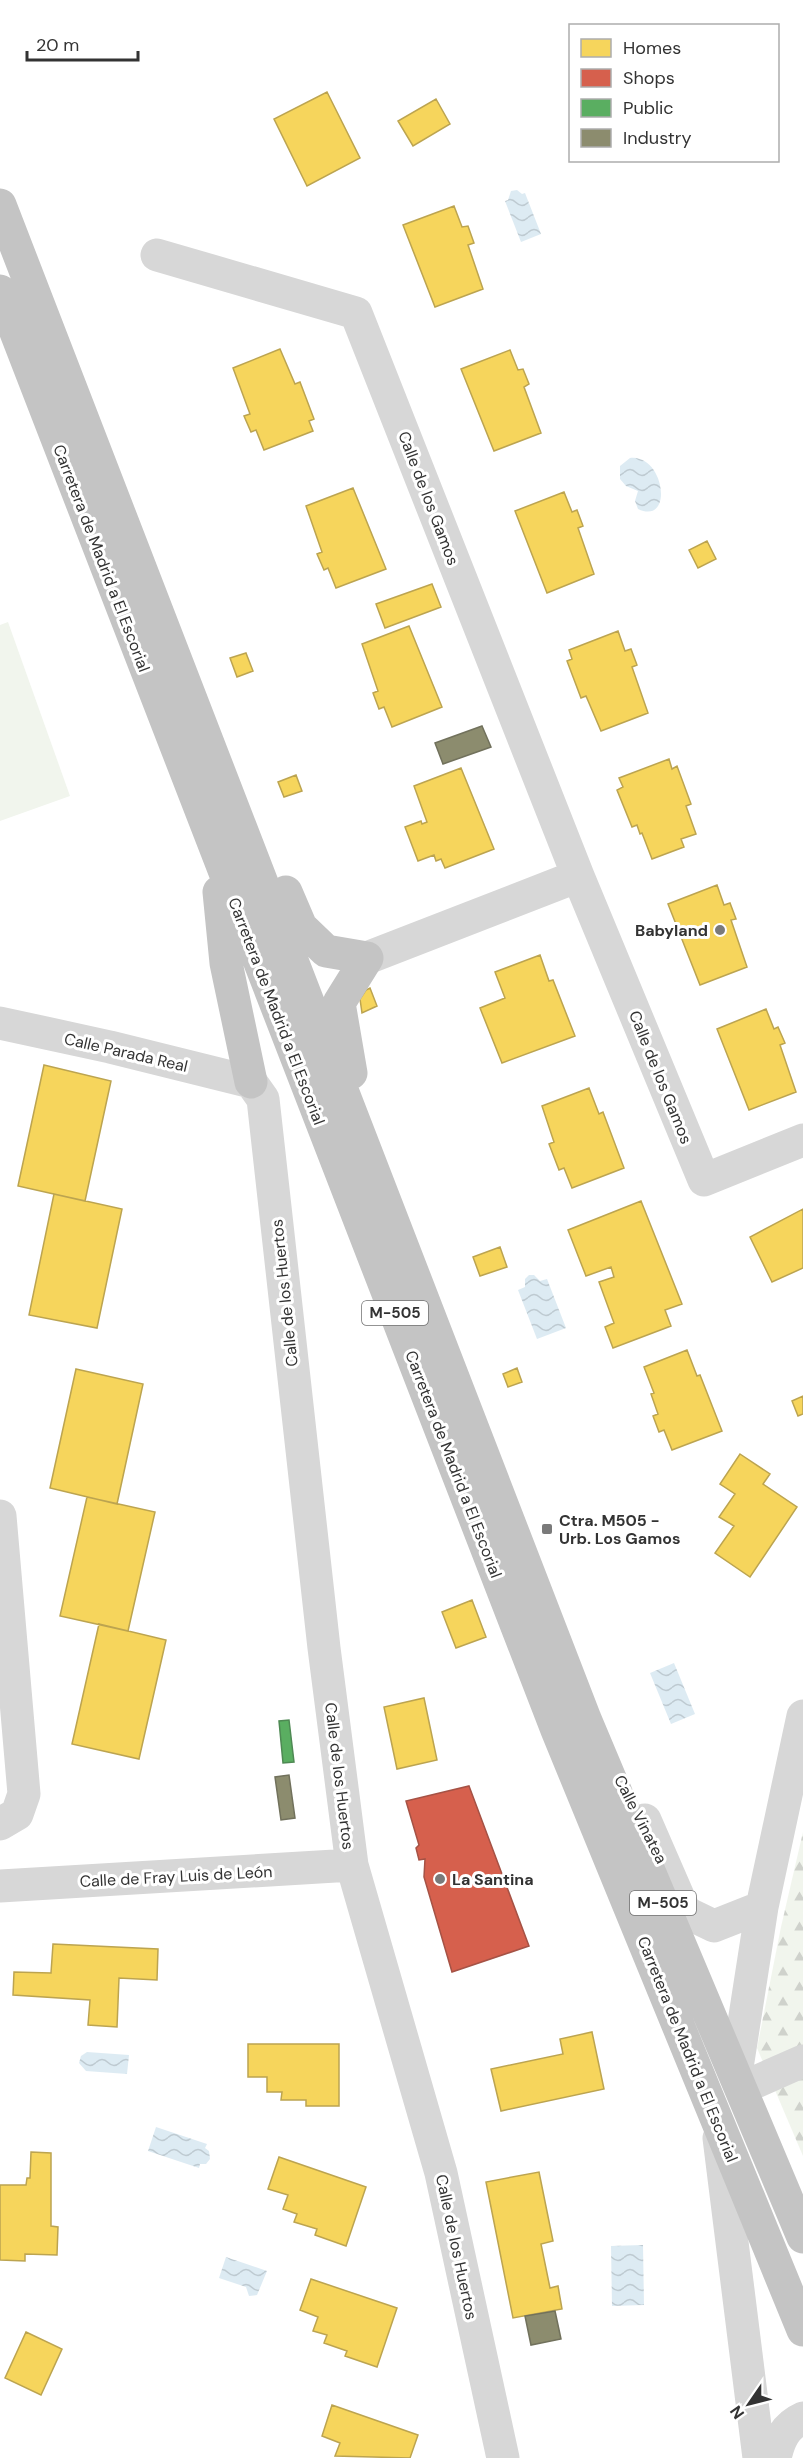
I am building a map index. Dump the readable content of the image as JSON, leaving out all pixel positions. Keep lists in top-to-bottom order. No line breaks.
{"streets":{"highway":["Carretera de Madrid a El Escorial","M-505"],"street":["Calle de los Gamos","Calle Parada Real","Calle de los Huertos","Calle Vinatea","Calle de Fray Luis de León"]},"crossings":[["Carretera de Madrid a El Escorial","Calle Vinatea"],["Calle Parada Real","Calle de los Huertos"],["Calle de los Huertos","Calle de Fray Luis de León"]],"places":{"other":["Babyland","La Santina"],"transit":["Ctra. M505 - Urb. Los Gamos"]},"legend":["Homes","Shops","Public","Industry"],"scale_bar":"20 m","north":"bottom left"}
